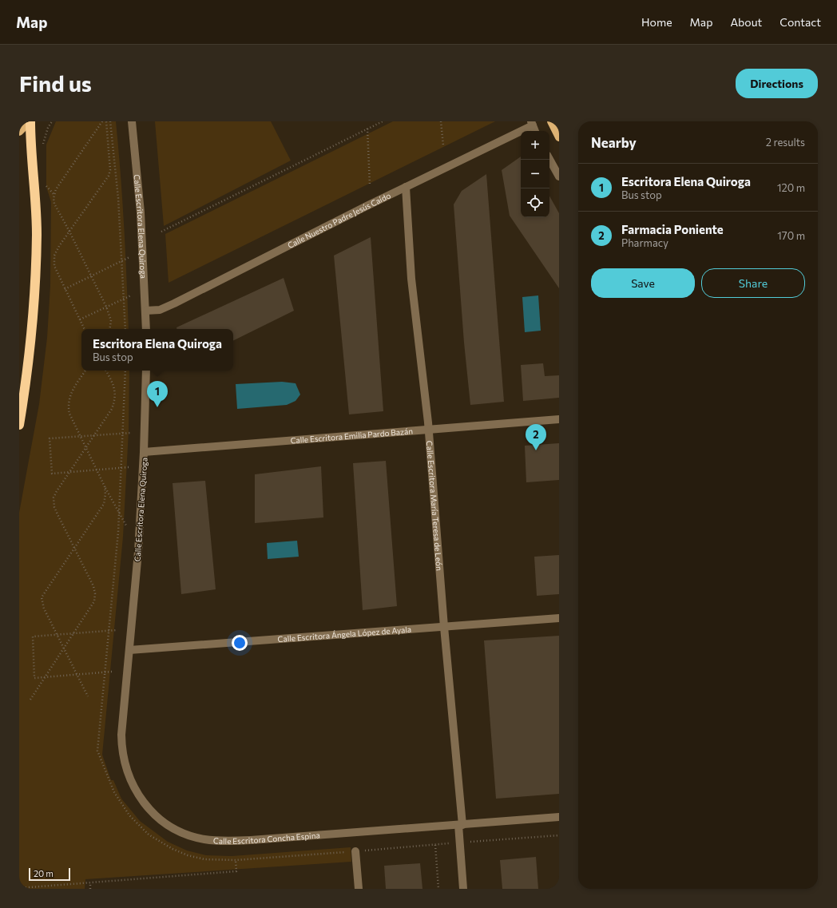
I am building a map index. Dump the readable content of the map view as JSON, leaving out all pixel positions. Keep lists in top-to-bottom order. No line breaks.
{"streets":{"street":["Calle Nuestro Padre Jesús Caído","Calle Escritora Elena Quiroga","Calle Escritora Emilia Pardo Bazán","Calle Escritora María Teresa de León","Calle Escritora Ángela López de Ayala","Calle Escritora Concha Espina"]},"crossings":[["Calle Nuestro Padre Jesús Caído","Calle Escritora Elena Quiroga"],["Calle Nuestro Padre Jesús Caído","Calle Escritora María Teresa de León"],["Calle Escritora Elena Quiroga","Calle Escritora Emilia Pardo Bazán"],["Calle Escritora Elena Quiroga","Calle Escritora Ángela López de Ayala"],["Calle Escritora Elena Quiroga","Calle Escritora Concha Espina"],["Calle Escritora Emilia Pardo Bazán","Calle Escritora María Teresa de León"],["Calle Escritora María Teresa de León","Calle Escritora Ángela López de Ayala"],["Calle Escritora María Teresa de León","Calle Escritora Concha Espina"],["Calle Escritora Ángela López de Ayala","Calle Escritora Concha Espina"]],"scale_bar":"20 m","page":{"header":"Map","nav":["Home","Map","About","Contact"],"buttons":["Directions",["Save","Share"]],"title":"Find us","heading":["Nearby","2 results"],"map_buttons":["+","−"],"list":[{"mark":"1","name":"Escritora Elena Quiroga","note":"Bus stop","value":"120 m"},{"mark":"2","name":"Farmacia Poniente","note":"Pharmacy","value":"170 m"}],"popup":["Escritora Elena Quiroga","Bus stop"],"pins":["1","2"],"scale":"20 m"}}
